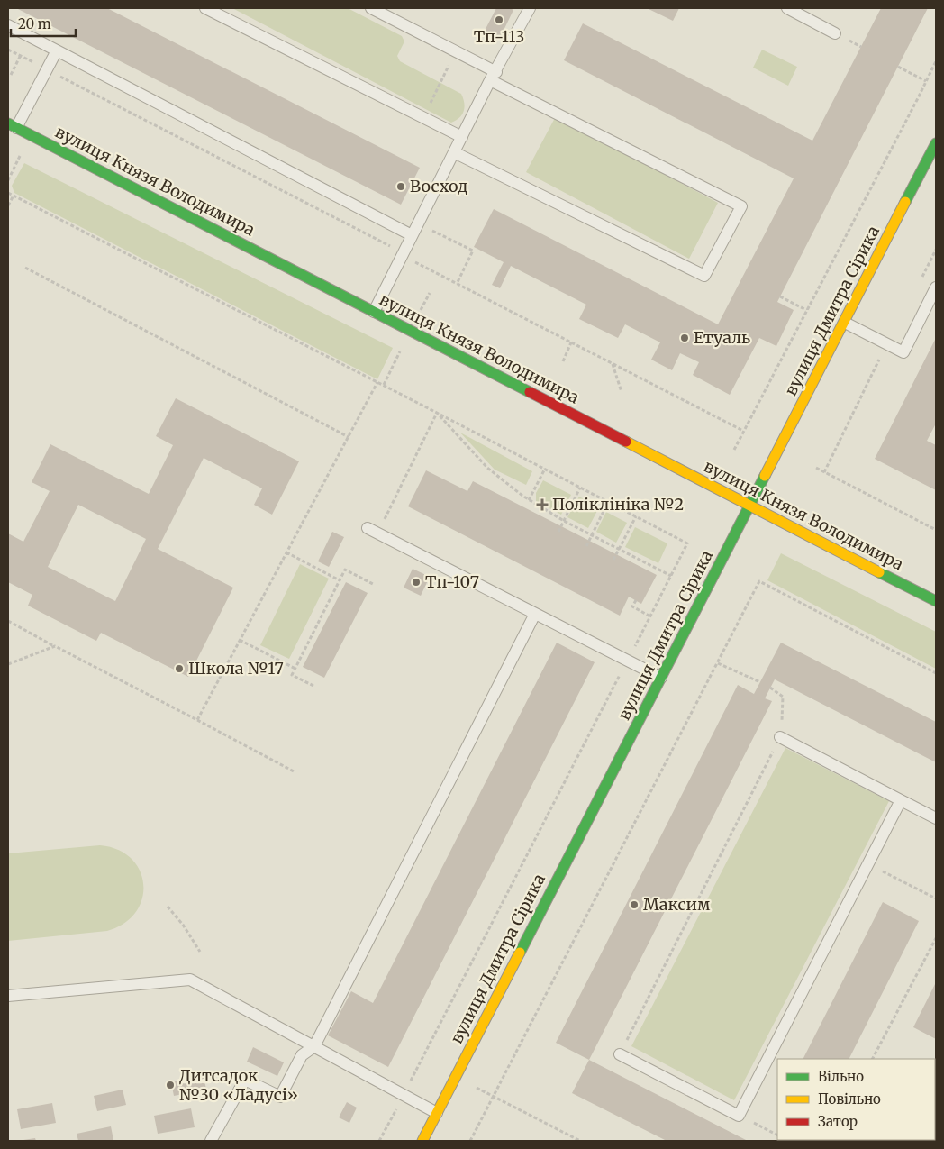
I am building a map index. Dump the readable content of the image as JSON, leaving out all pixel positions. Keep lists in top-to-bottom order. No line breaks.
{"streets":{"street":["вулиця Князя Володимира","вулиця Дмитра Сірика"]},"crossings":[["вулиця Князя Володимира","вулиця Дмитра Сірика"]],"places":{"other":["Тп-113","Восход","Етуаль","Тп-107","Школа №17","Максим","Дитсадок №30 «Ладусі»"],"health":["Поліклініка №2"]},"legend":["Вільно","Повільно","Затор"],"scale_bar":"20 m"}
